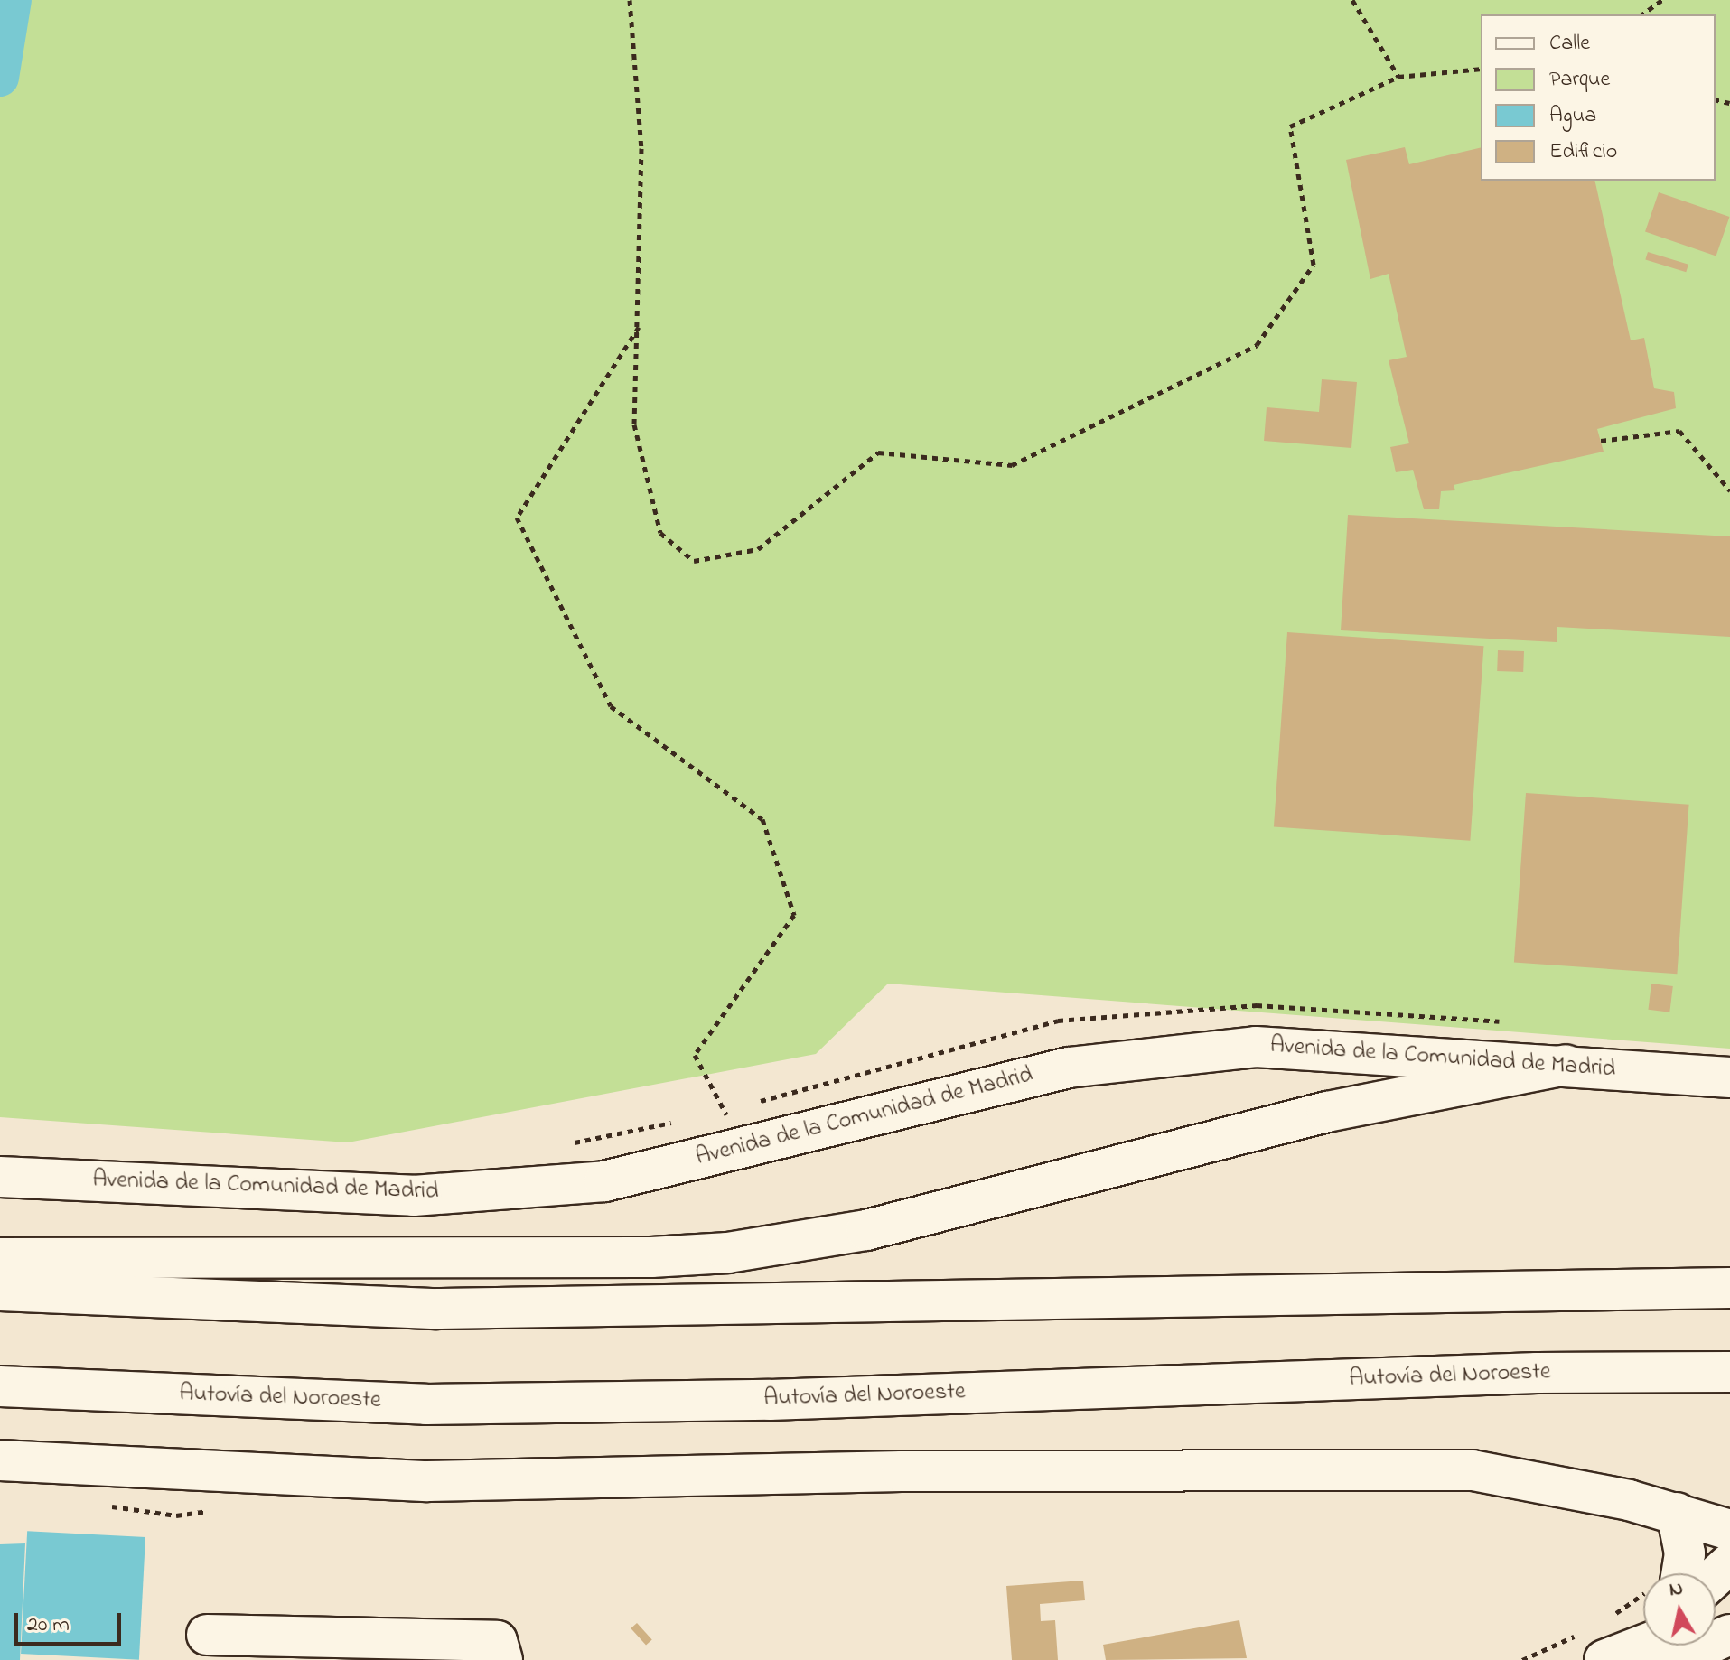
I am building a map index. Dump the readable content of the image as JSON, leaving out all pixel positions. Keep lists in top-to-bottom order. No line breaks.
{"streets":{"main road":["Avenida de la Comunidad de Madrid","Autovía del Noroeste"]},"legend":["Calle","Parque","Agua","Edificio"],"scale_bar":"20 m","north":"top"}
